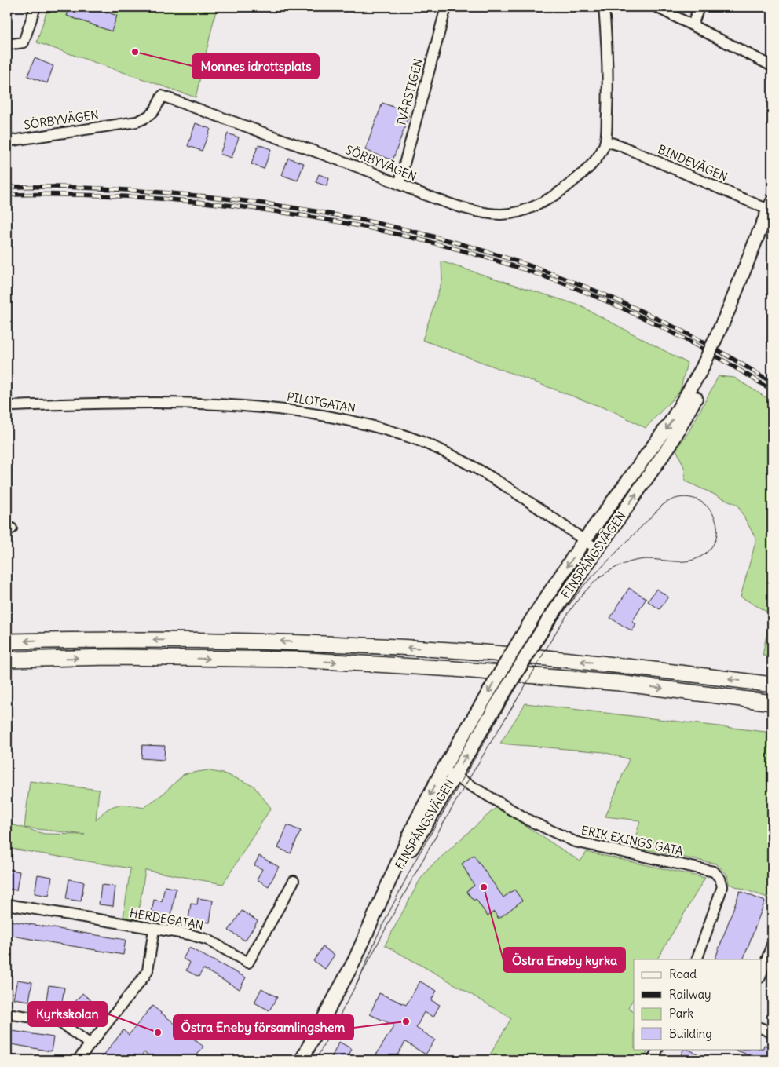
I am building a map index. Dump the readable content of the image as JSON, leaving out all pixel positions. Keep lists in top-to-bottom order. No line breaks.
{"streets":{"main road":["FINSPÅNGSVÄGEN"],"street":["TVÄRSTIGEN","SÖRBYVÄGEN","BINDEVÄGEN","PILOTGATAN","ERIK EXINGS GATA","HERDEGATAN"]},"crossings":[["TVÄRSTIGEN","SÖRBYVÄGEN"],["SÖRBYVÄGEN","BINDEVÄGEN"],["BINDEVÄGEN","FINSPÅNGSVÄGEN"],["PILOTGATAN","FINSPÅNGSVÄGEN"],["FINSPÅNGSVÄGEN","ERIK EXINGS GATA"]],"places":["Monnes idrottsplats","Östra Eneby kyrka","Östra Eneby församlingshem","Kyrkskolan"],"legend":["Road","Railway","Park","Building"]}
